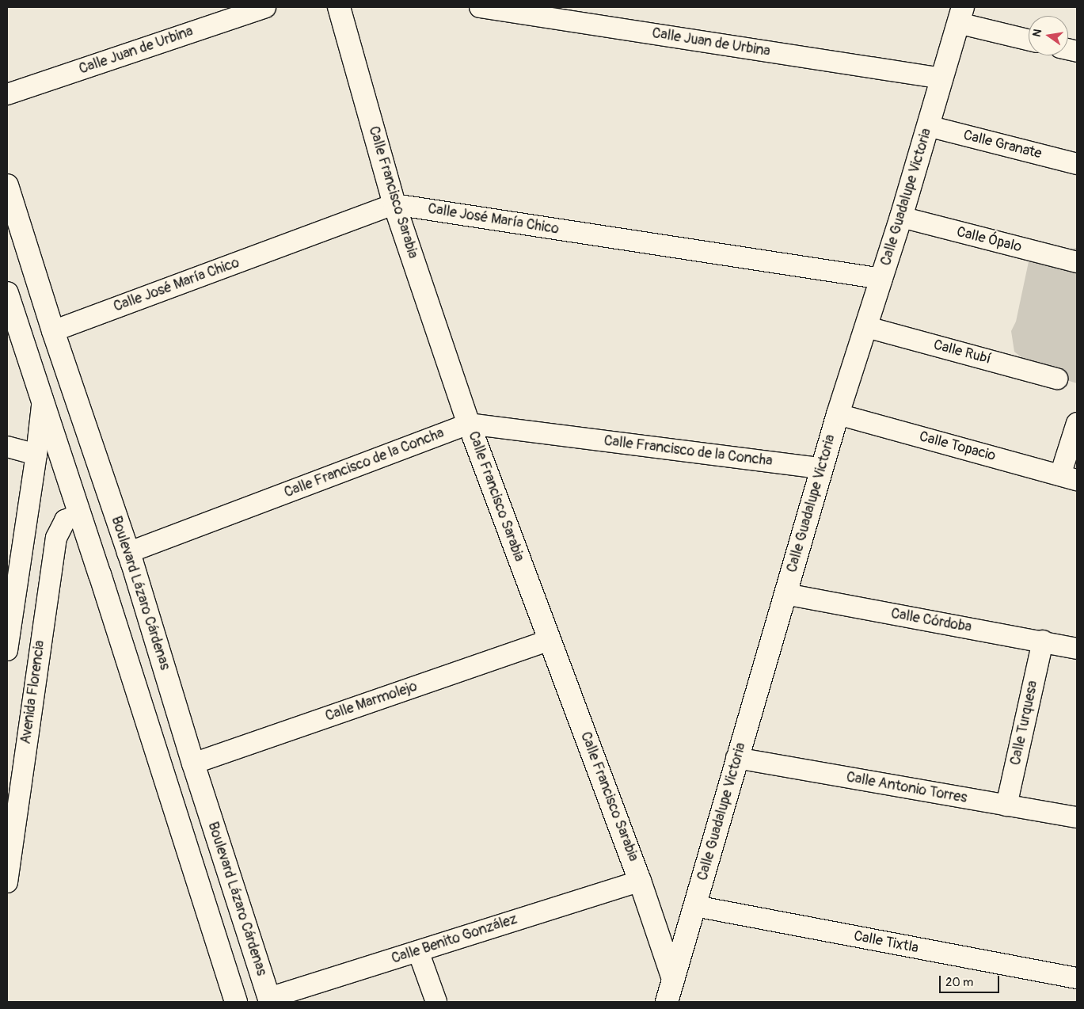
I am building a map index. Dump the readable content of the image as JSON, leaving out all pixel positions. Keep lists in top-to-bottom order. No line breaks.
{"streets":{"street":["Calle Juan de Urbina","Calle Granate","Calle Francisco Sarabia","Calle Guadalupe Victoria","Calle José María Chico","Calle Ópalo","Calle Rubí","Calle Topacio","Calle Francisco de la Concha","Boulevard Lázaro Cárdenas","Calle Córdoba","Avenida Florencia","Calle Marmolejo","Calle Turquesa","Calle Antonio Torres","Calle Benito González","Calle Tixtla"]},"crossings":[["Calle Juan de Urbina","Calle Guadalupe Victoria"],["Calle Granate","Calle Guadalupe Victoria"],["Calle Francisco Sarabia","Calle Guadalupe Victoria"],["Calle Francisco Sarabia","Calle José María Chico"],["Calle Francisco Sarabia","Calle Francisco de la Concha"],["Calle Francisco Sarabia","Calle Marmolejo"],["Calle Francisco Sarabia","Calle Benito González"],["Calle Guadalupe Victoria","Calle José María Chico"],["Calle Guadalupe Victoria","Calle Ópalo"],["Calle Guadalupe Victoria","Calle Rubí"],["Calle Guadalupe Victoria","Calle Topacio"],["Calle Guadalupe Victoria","Calle Francisco de la Concha"],["Calle Guadalupe Victoria","Calle Córdoba"],["Calle Guadalupe Victoria","Calle Antonio Torres"],["Calle Guadalupe Victoria","Calle Tixtla"],["Calle José María Chico","Boulevard Lázaro Cárdenas"],["Calle Francisco de la Concha","Boulevard Lázaro Cárdenas"],["Boulevard Lázaro Cárdenas","Calle Marmolejo"],["Boulevard Lázaro Cárdenas","Calle Benito González"],["Calle Córdoba","Calle Turquesa"],["Calle Turquesa","Calle Antonio Torres"]],"scale_bar":"20 m","north":"left"}
